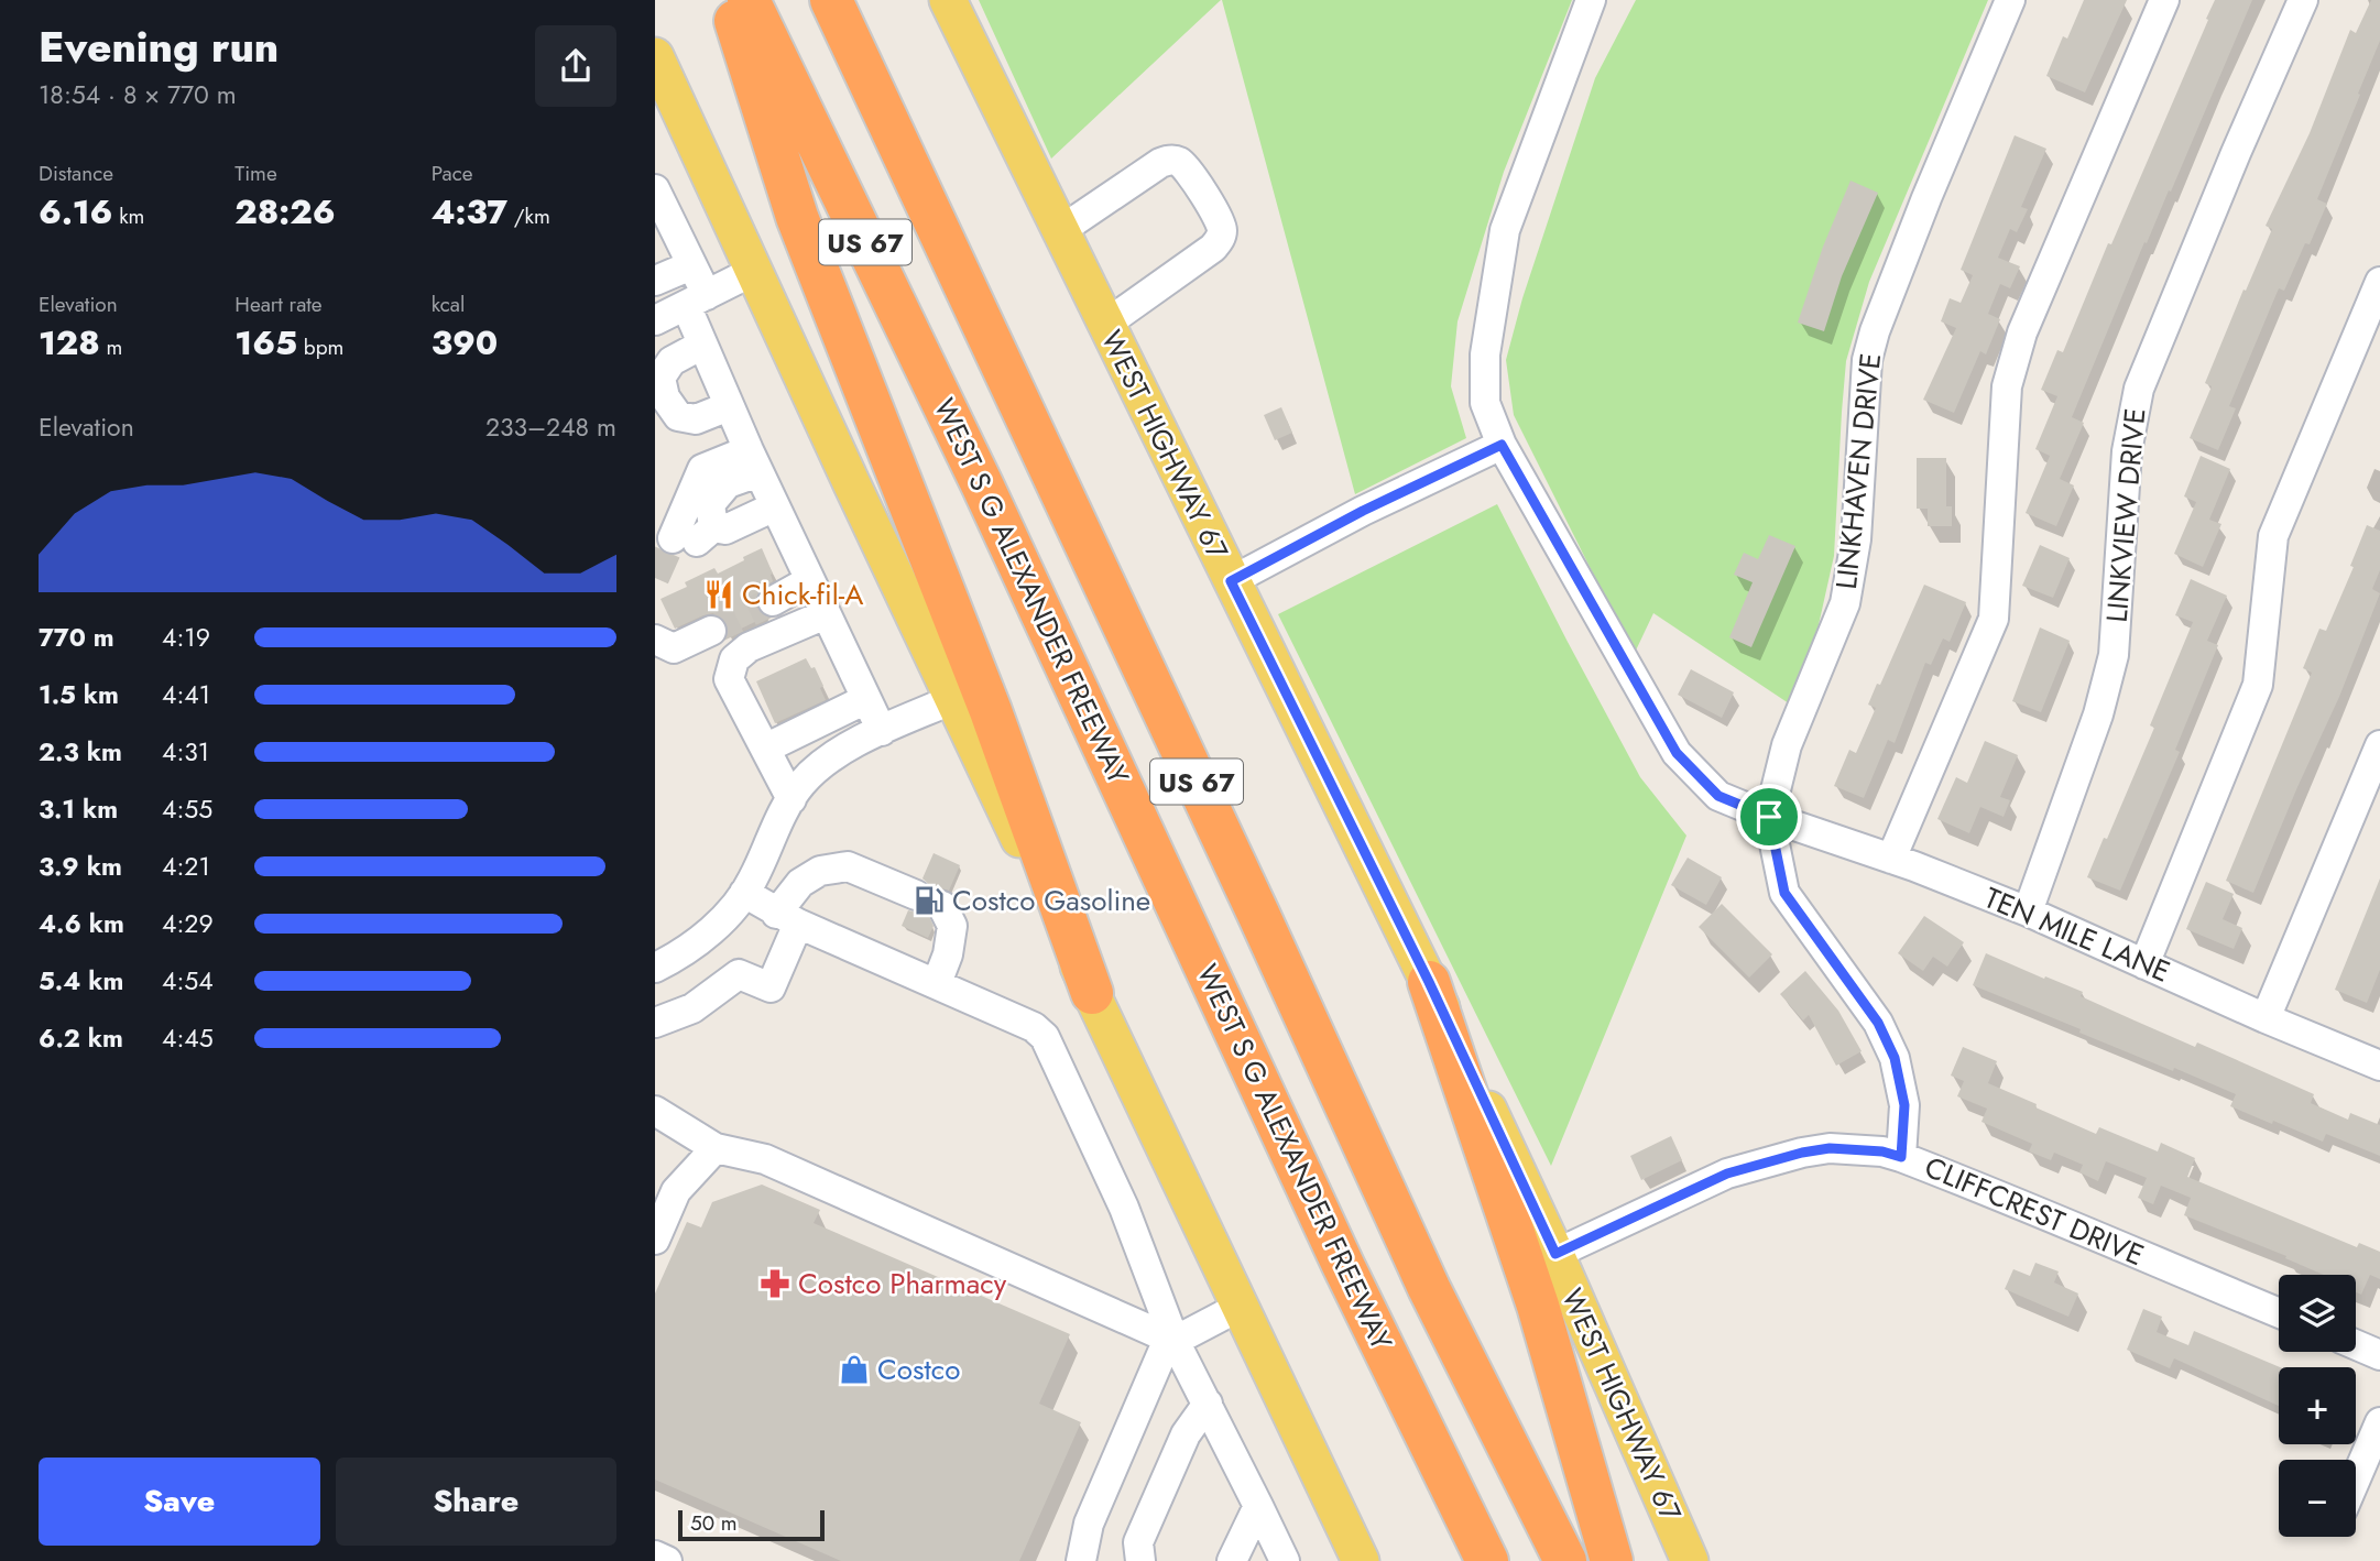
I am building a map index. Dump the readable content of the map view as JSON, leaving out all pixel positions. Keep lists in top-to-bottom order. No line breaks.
{"streets":{"highway":["US 67","WEST S G ALEXANDER FREEWAY"],"main road":["WEST HIGHWAY 67"],"street":["LINKHAVEN DRIVE","LINKVIEW DRIVE","TEN MILE LANE","CLIFFCREST DRIVE"]},"crossings":[["WEST HIGHWAY 67","CLIFFCREST DRIVE"],["LINKHAVEN DRIVE","TEN MILE LANE"],["LINKVIEW DRIVE","TEN MILE LANE"]],"places":{"restaurant":["Chick-fil-A"],"fuel station":["Costco Gasoline"],"pharmacy":["Costco Pharmacy"],"shop":["Costco"]},"scale_bar":"50 m","page":{"heading":["Evening run","18:54 · 8 × 770 m"],"stats":[["Distance","6.16 km"],["Time","28:26"],["Pace","4:37 /km"],["Elevation","128 m"],["Heart rate","165 bpm"],["kcal","390"]],"chart":["Elevation","233–248 m"],"list":[{"name":"770 m","note":"4:19"},{"name":"1.5 km","note":"4:41"},{"name":"2.3 km","note":"4:31"},{"name":"3.1 km","note":"4:55"},{"name":"3.9 km","note":"4:21"},{"name":"4.6 km","note":"4:29"},{"name":"5.4 km","note":"4:54"},{"name":"6.2 km","note":"4:45"}],"map_buttons":["+","−"],"buttons":["Save","Share"],"scale":"50 m"}}
